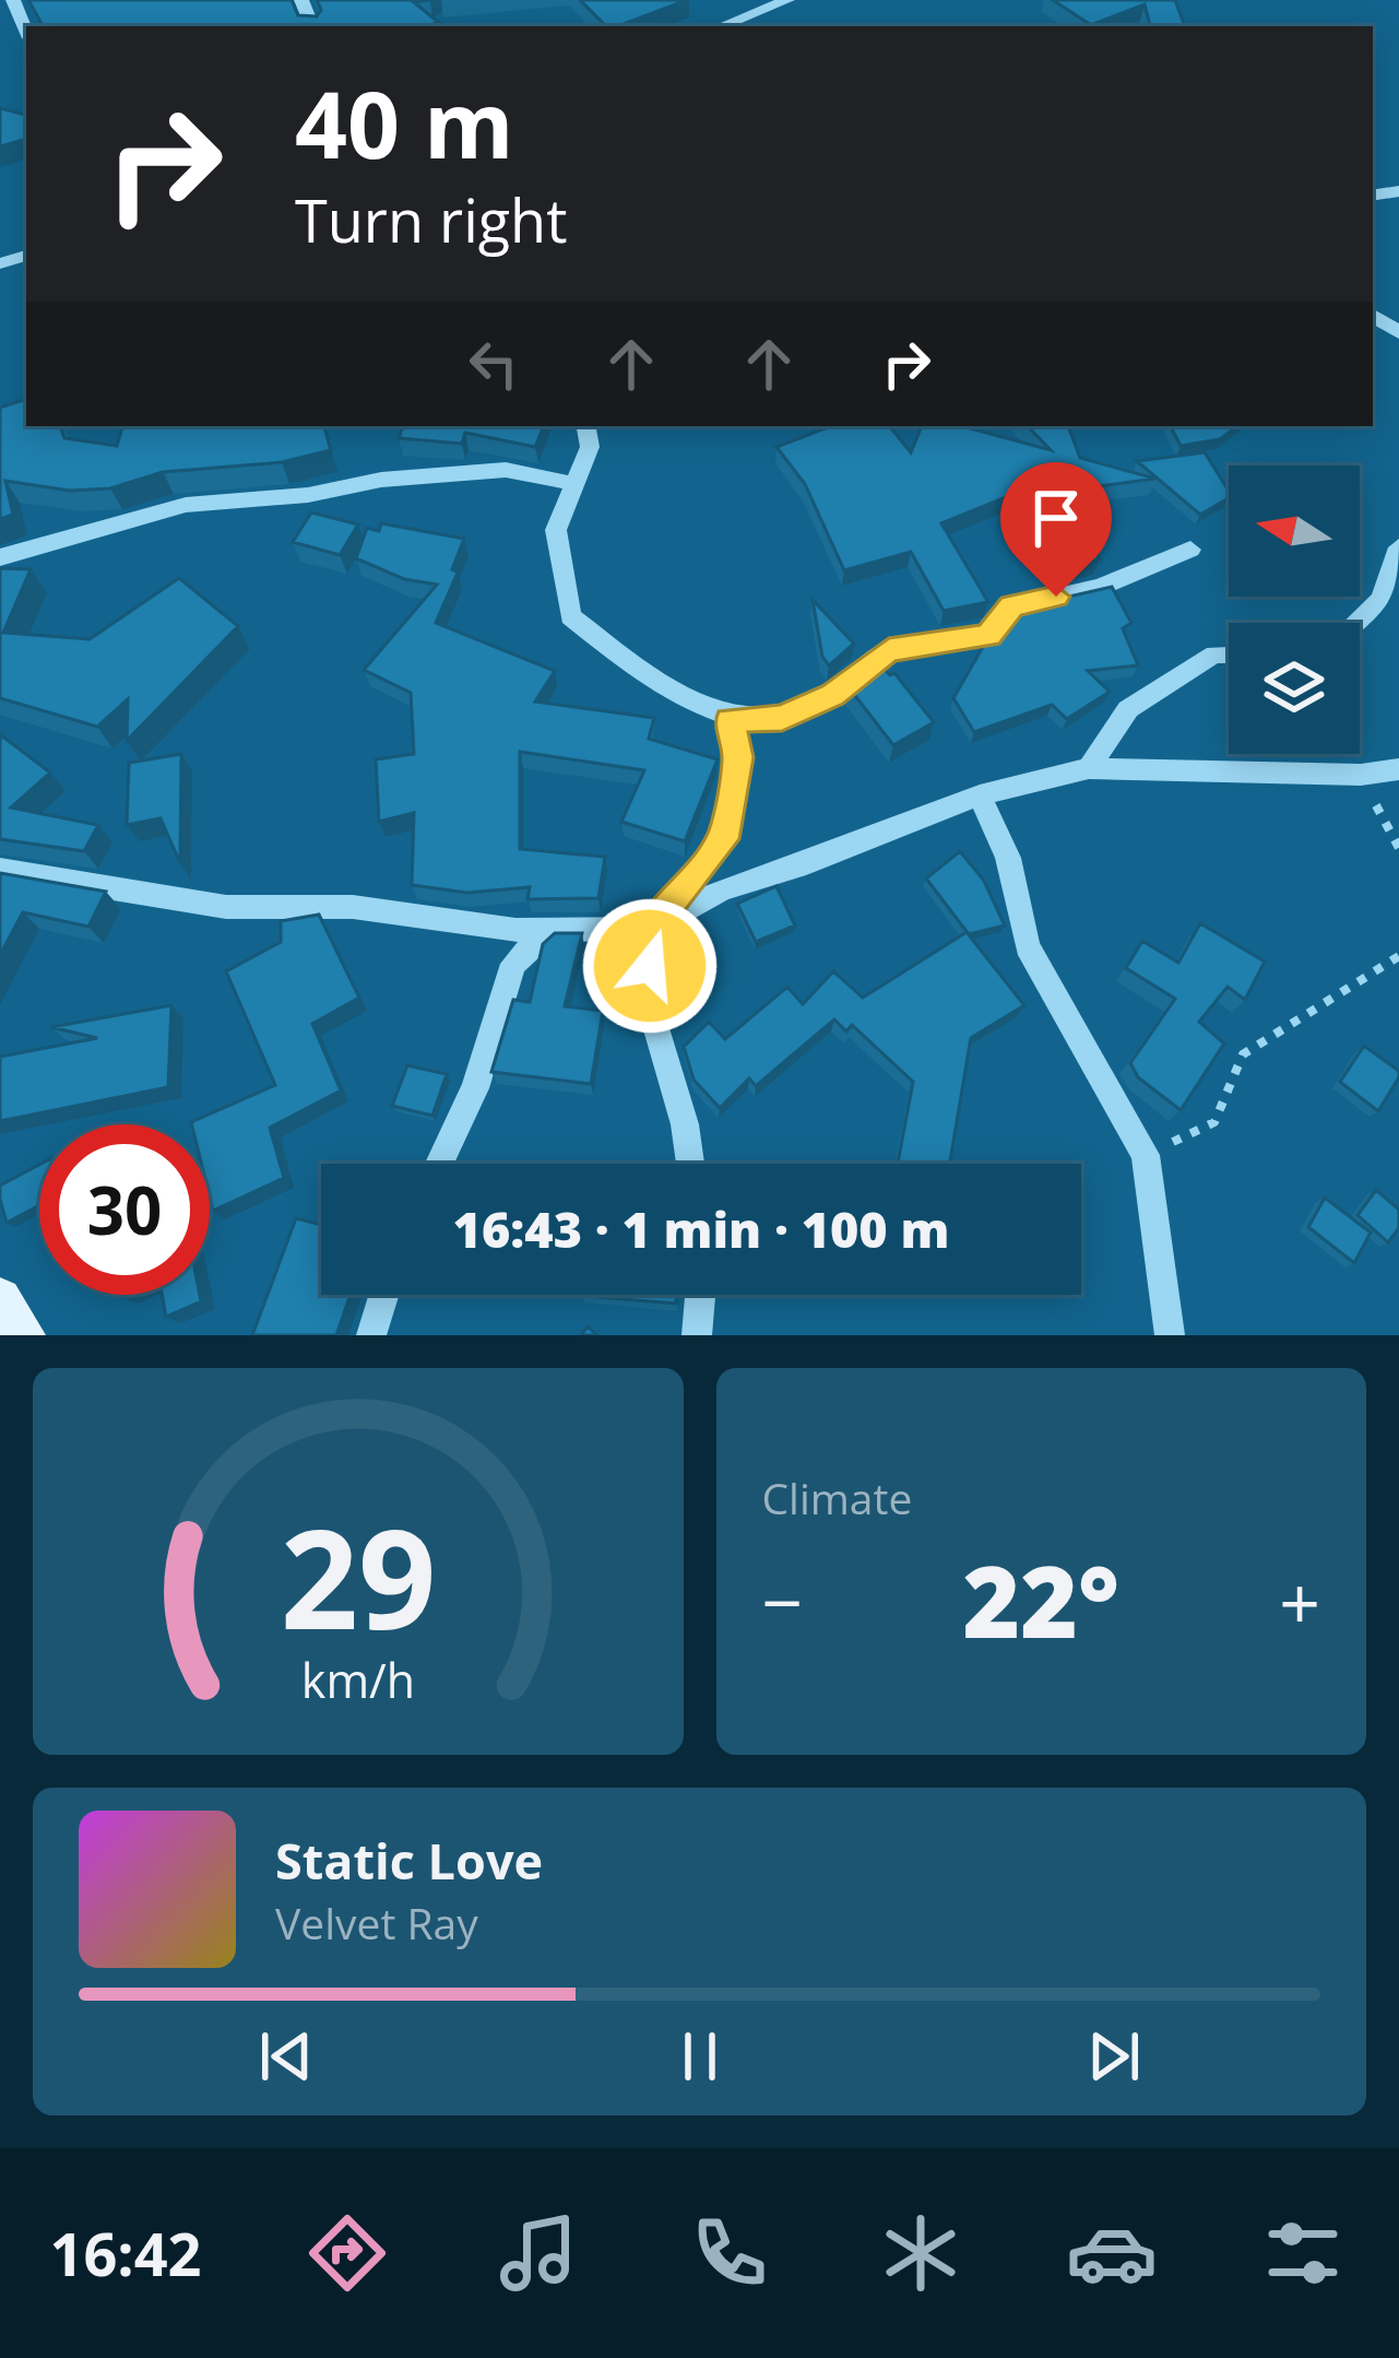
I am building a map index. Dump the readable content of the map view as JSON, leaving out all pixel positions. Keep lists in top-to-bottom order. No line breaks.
{"north":"left","page":{"turn":["40 m","Turn right"],"limit":"30","trip":"16:43 · 1 min · 100 m","tile":"Climate","heat":["−","22°","+"],"song":["Static Love","Velvet Ray"],"tabs":"16:42","gauge":["29","km/h"]}}
